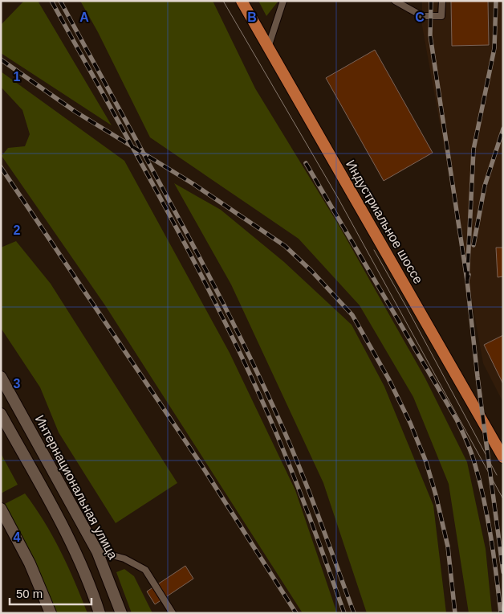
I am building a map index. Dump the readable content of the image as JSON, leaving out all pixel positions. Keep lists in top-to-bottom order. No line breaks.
{"streets":{"main road":["Индустриальное шоссе","Интернациональная улица"]},"scale_bar":"50 m","grid":{"columns":["A","B","C"],"rows":["1","2","3","4"]}}
